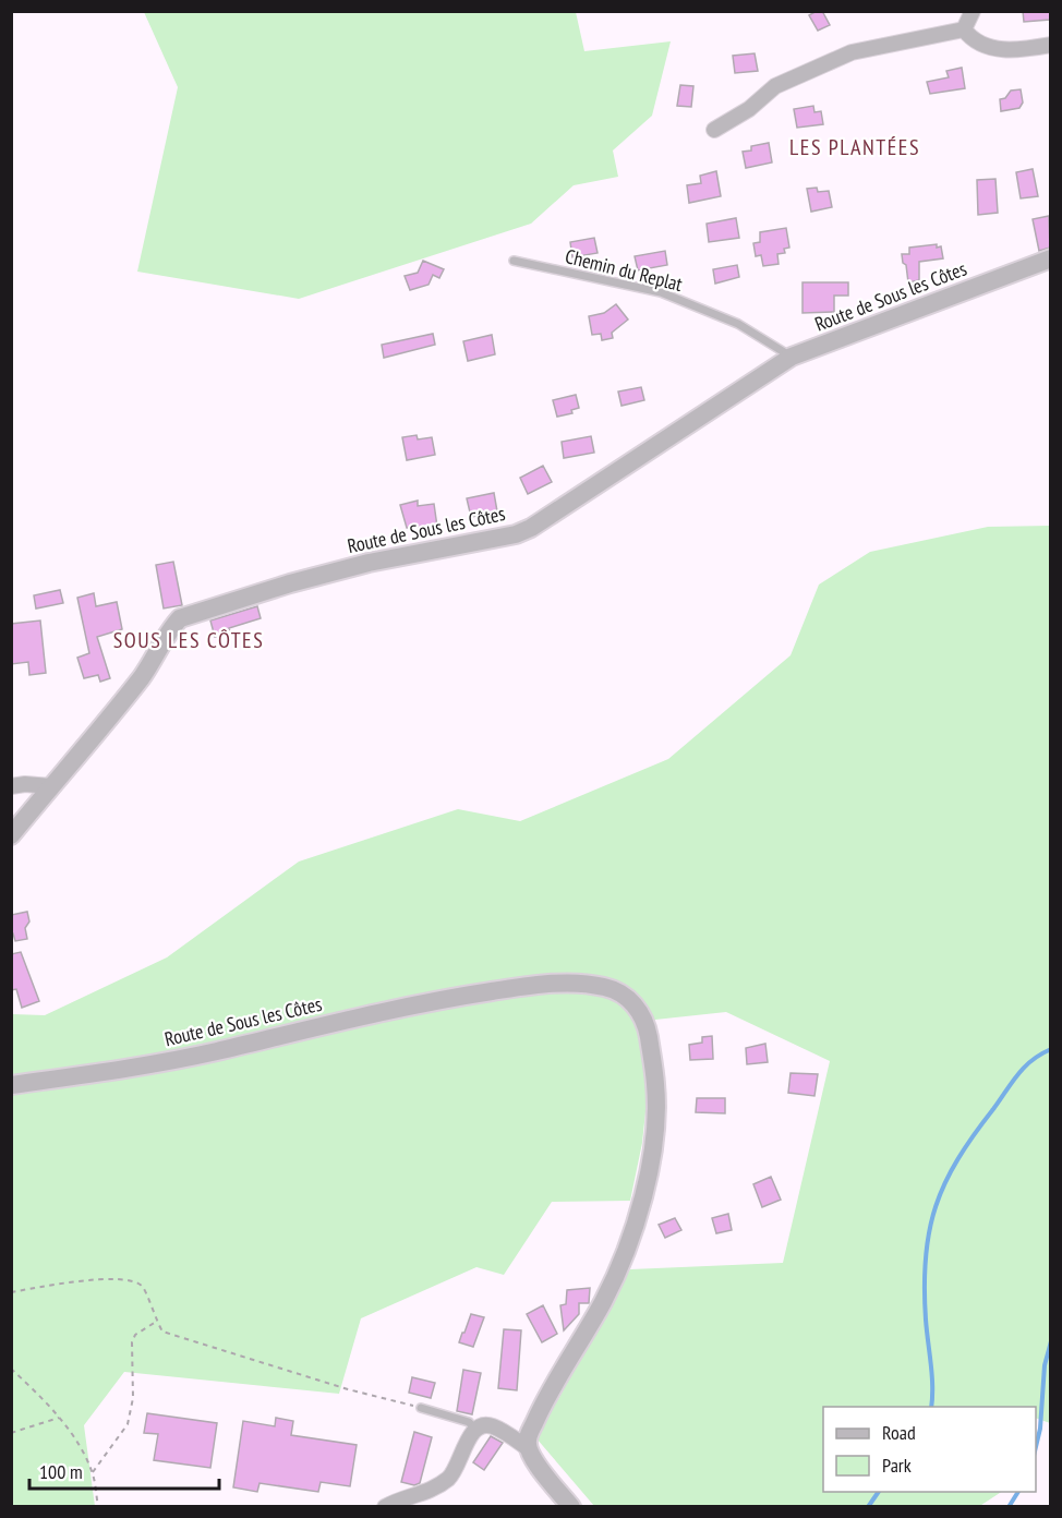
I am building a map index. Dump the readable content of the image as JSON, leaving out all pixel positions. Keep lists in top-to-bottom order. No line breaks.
{"streets":{"street":["Route de Sous les Côtes"],"lane":["Chemin du Replat"]},"crossings":[["Chemin du Replat","Route de Sous les Côtes"]],"districts":["LES PLANTÉES","SOUS LES CÔTES"],"legend":["Road","Park"],"scale_bar":"100 m"}
